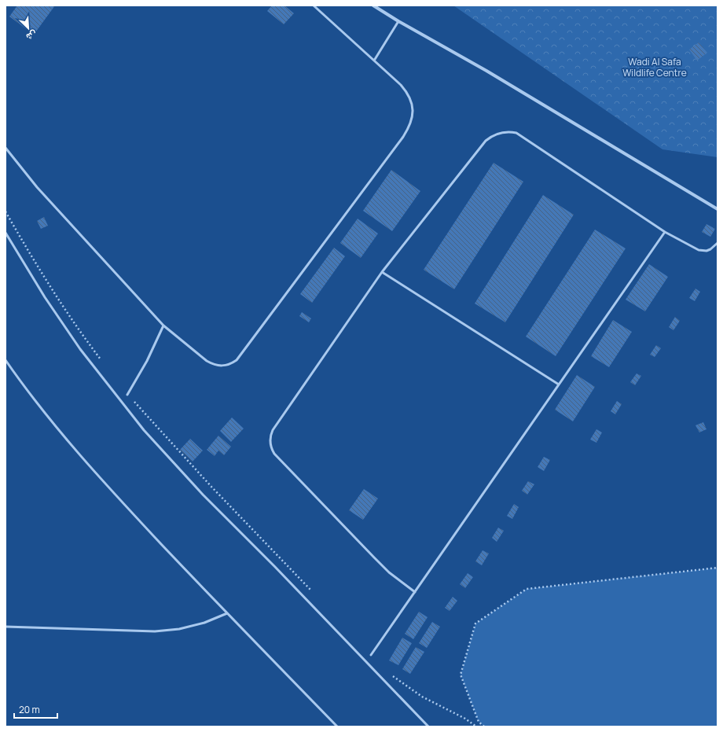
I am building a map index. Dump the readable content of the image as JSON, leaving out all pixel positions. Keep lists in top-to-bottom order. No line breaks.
{"parks":["Wadi Al Safa Wildlife Centre"],"scale_bar":"20 m","north":"bottom right"}
